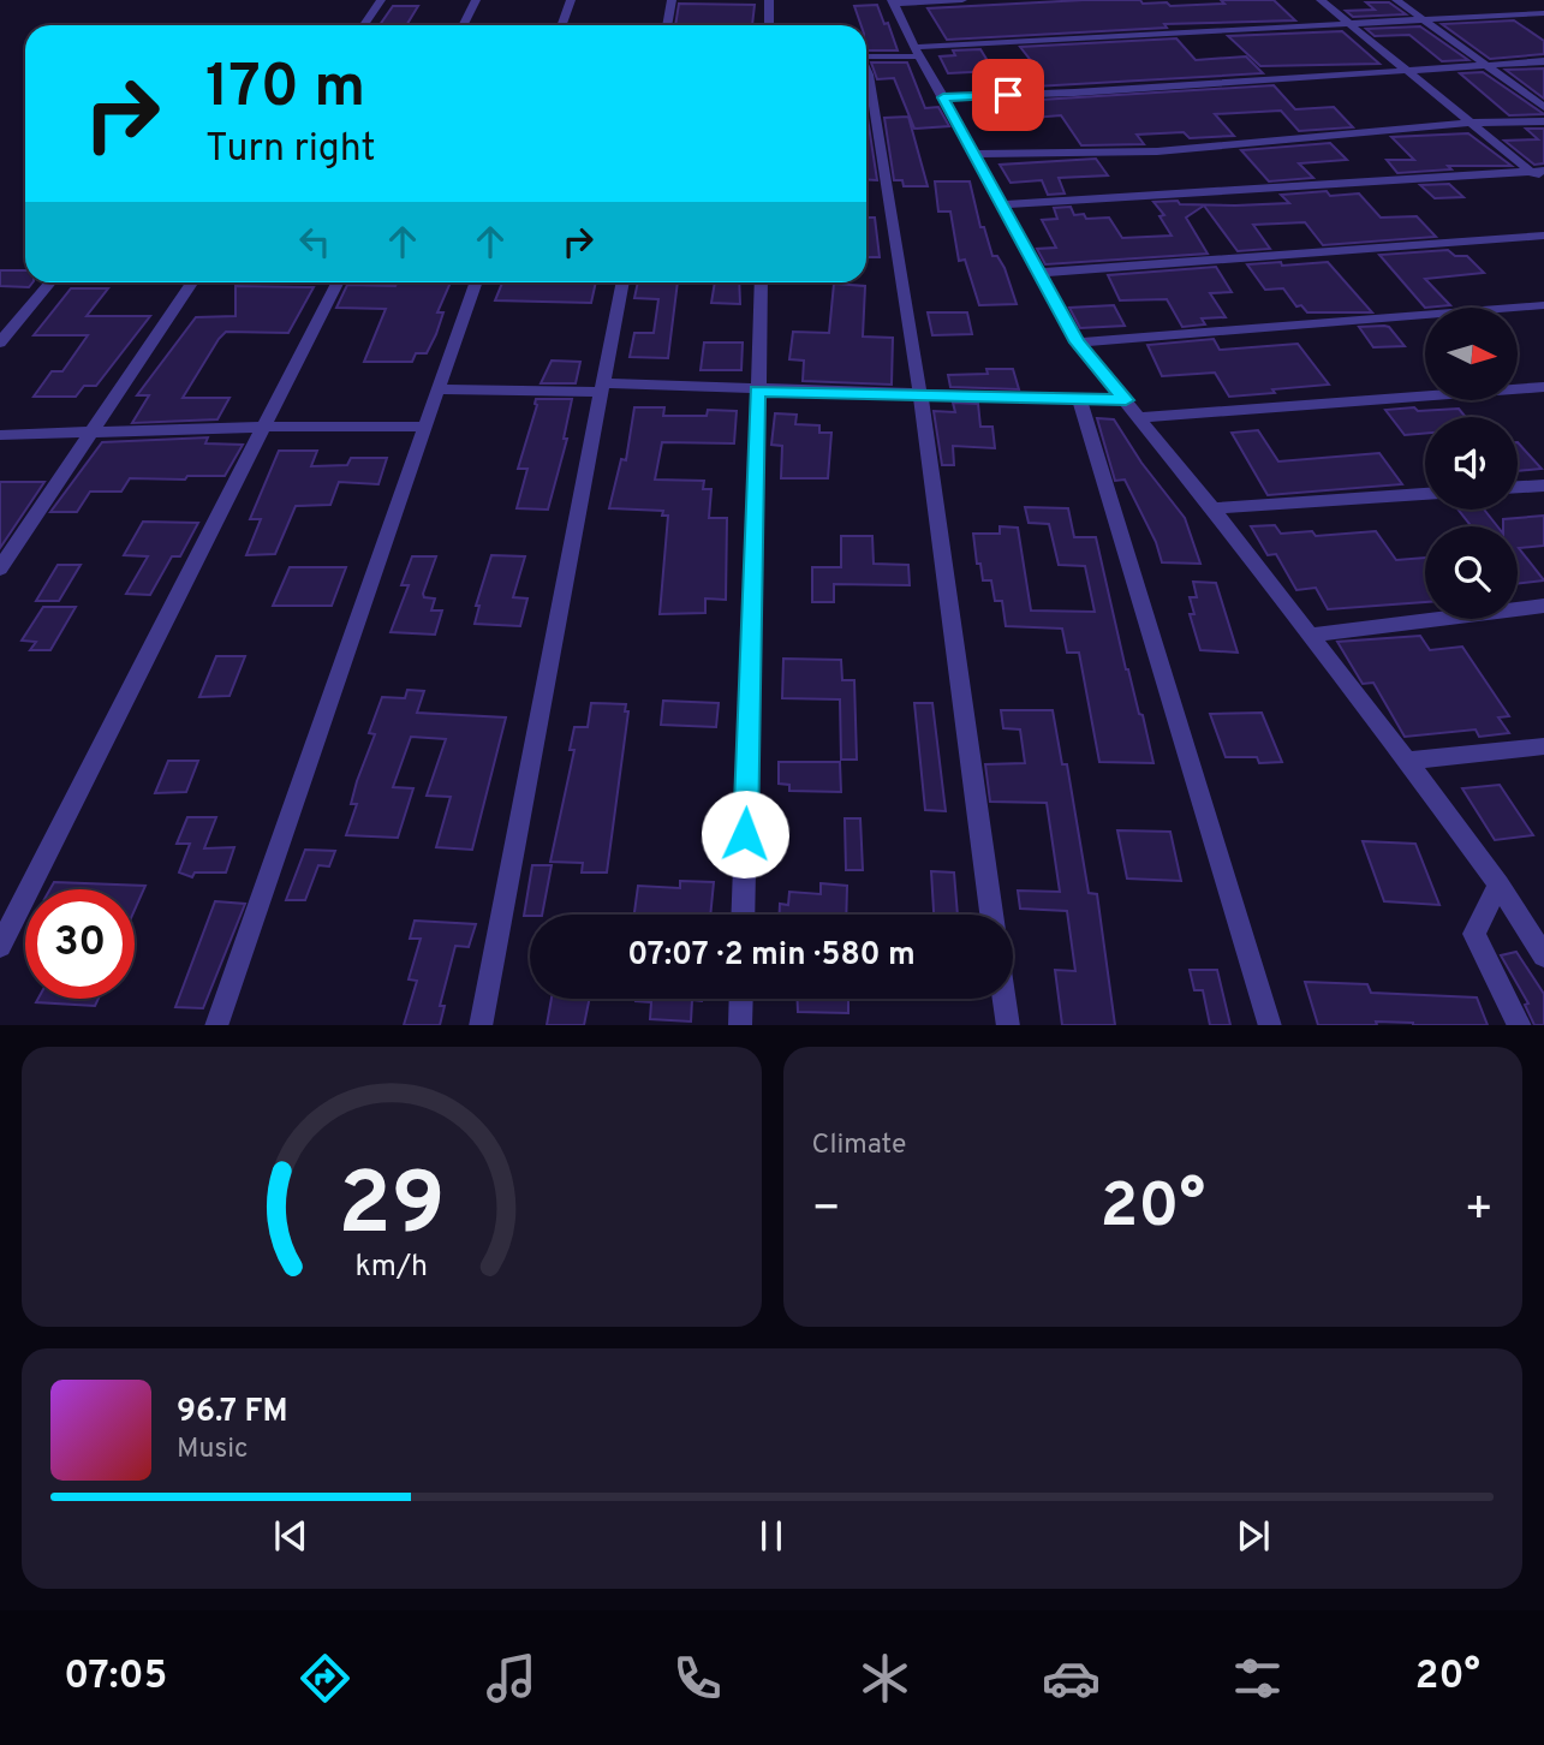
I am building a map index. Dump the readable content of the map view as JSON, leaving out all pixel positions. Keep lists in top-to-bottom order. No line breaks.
{"north":"right","page":{"turn":["170 m","Turn right"],"limit":"30","trip":"07:07 · 2 min · 580 m","tile":"Climate","heat":["−","20°","+"],"song":["96.7 FM","Music"],"tabs":["07:05","20°"],"gauge":["29","km/h"]}}
